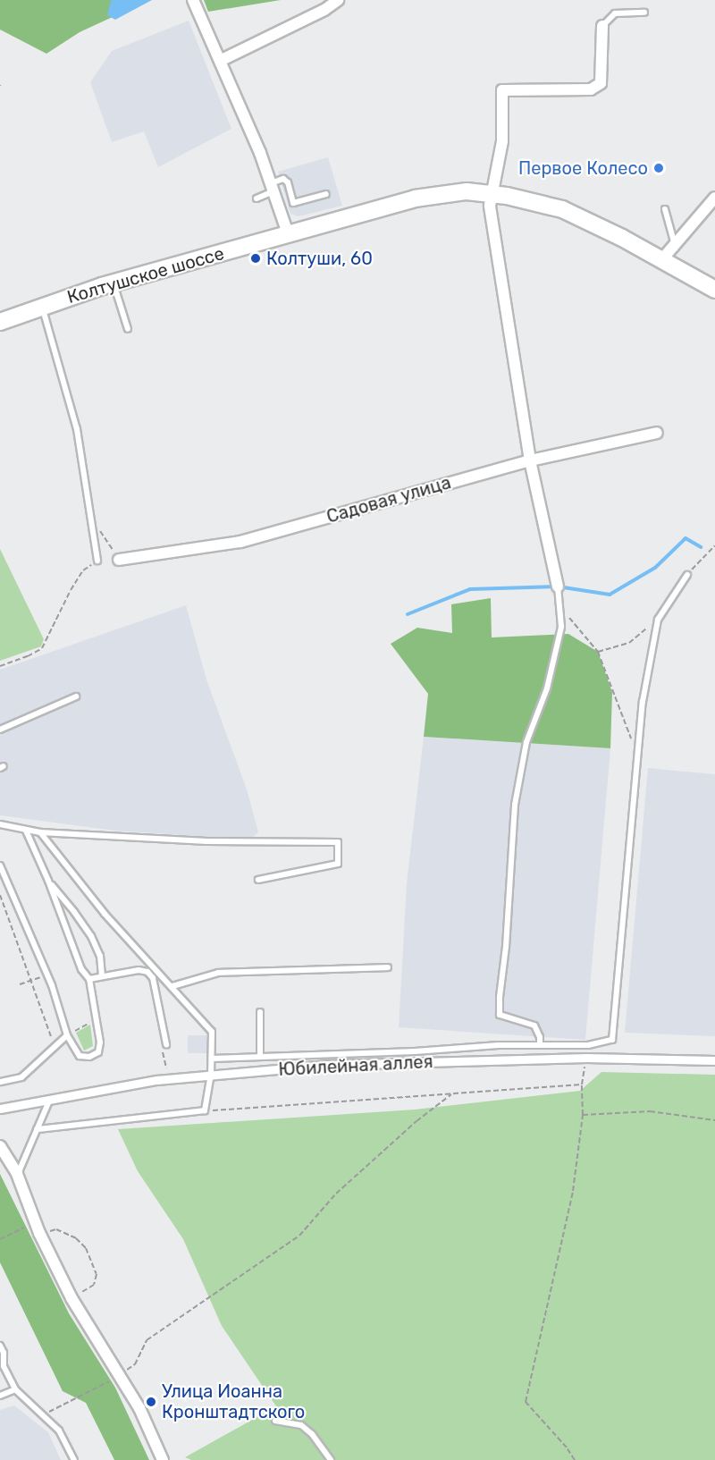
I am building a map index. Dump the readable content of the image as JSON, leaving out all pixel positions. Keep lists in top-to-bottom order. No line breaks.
{"streets":{"main road":["Колтушское шоссе"],"street":["Садовая улица","Юбилейная аллея"]},"places":["Первое Колесо","Колтуши, 60","Улица Иоанна Кронштадтского"]}
